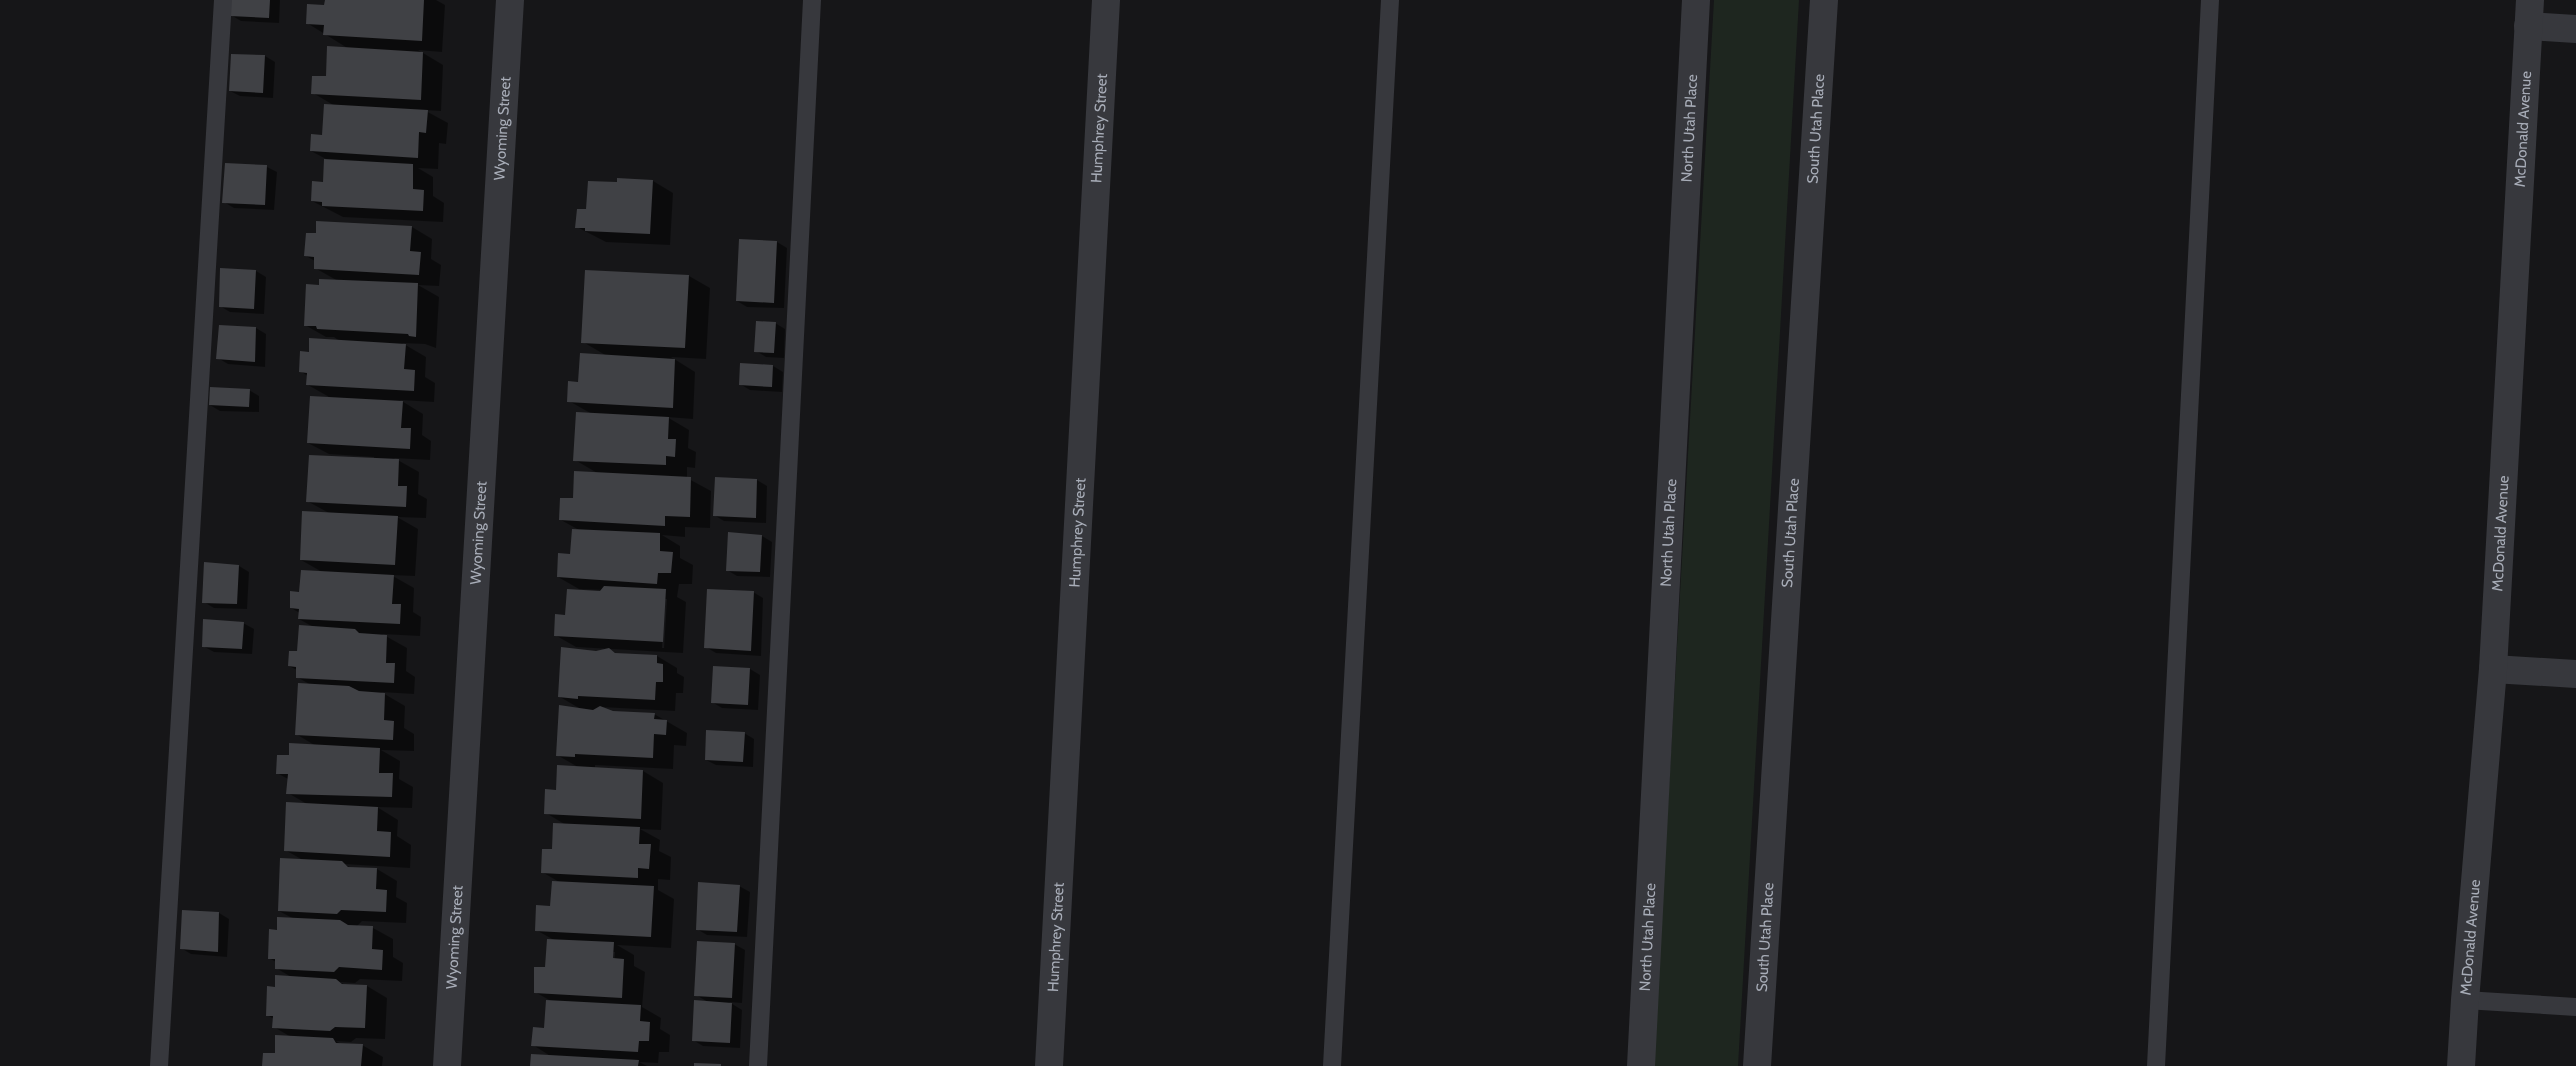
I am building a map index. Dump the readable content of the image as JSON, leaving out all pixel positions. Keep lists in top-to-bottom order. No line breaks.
{"streets":{"street":["Wyoming Street","Humphrey Street","North Utah Place","South Utah Place","McDonald Avenue"]}}
